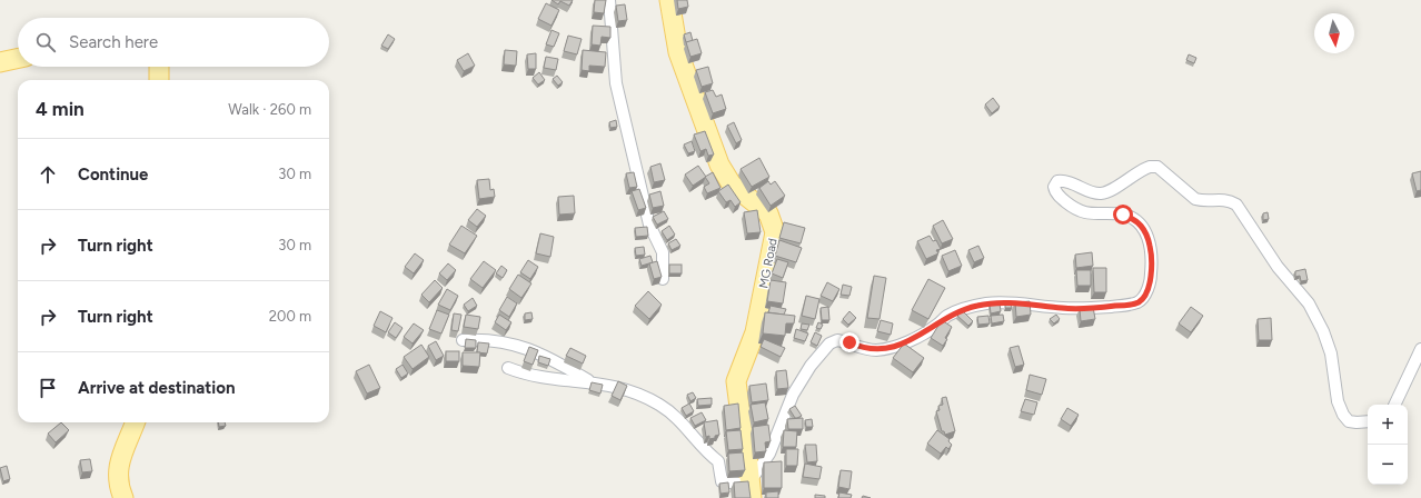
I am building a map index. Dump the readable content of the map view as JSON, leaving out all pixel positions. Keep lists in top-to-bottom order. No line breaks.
{"streets":{"main road":["MG Road"]},"north":"bottom","page":{"search":"Search here","heading":["4 min","Walk · 260 m"],"list":[["Continue","30 m"],["Turn right","30 m"],["Turn right","200 m"],"Arrive at destination"],"map_buttons":["+","−"]}}
